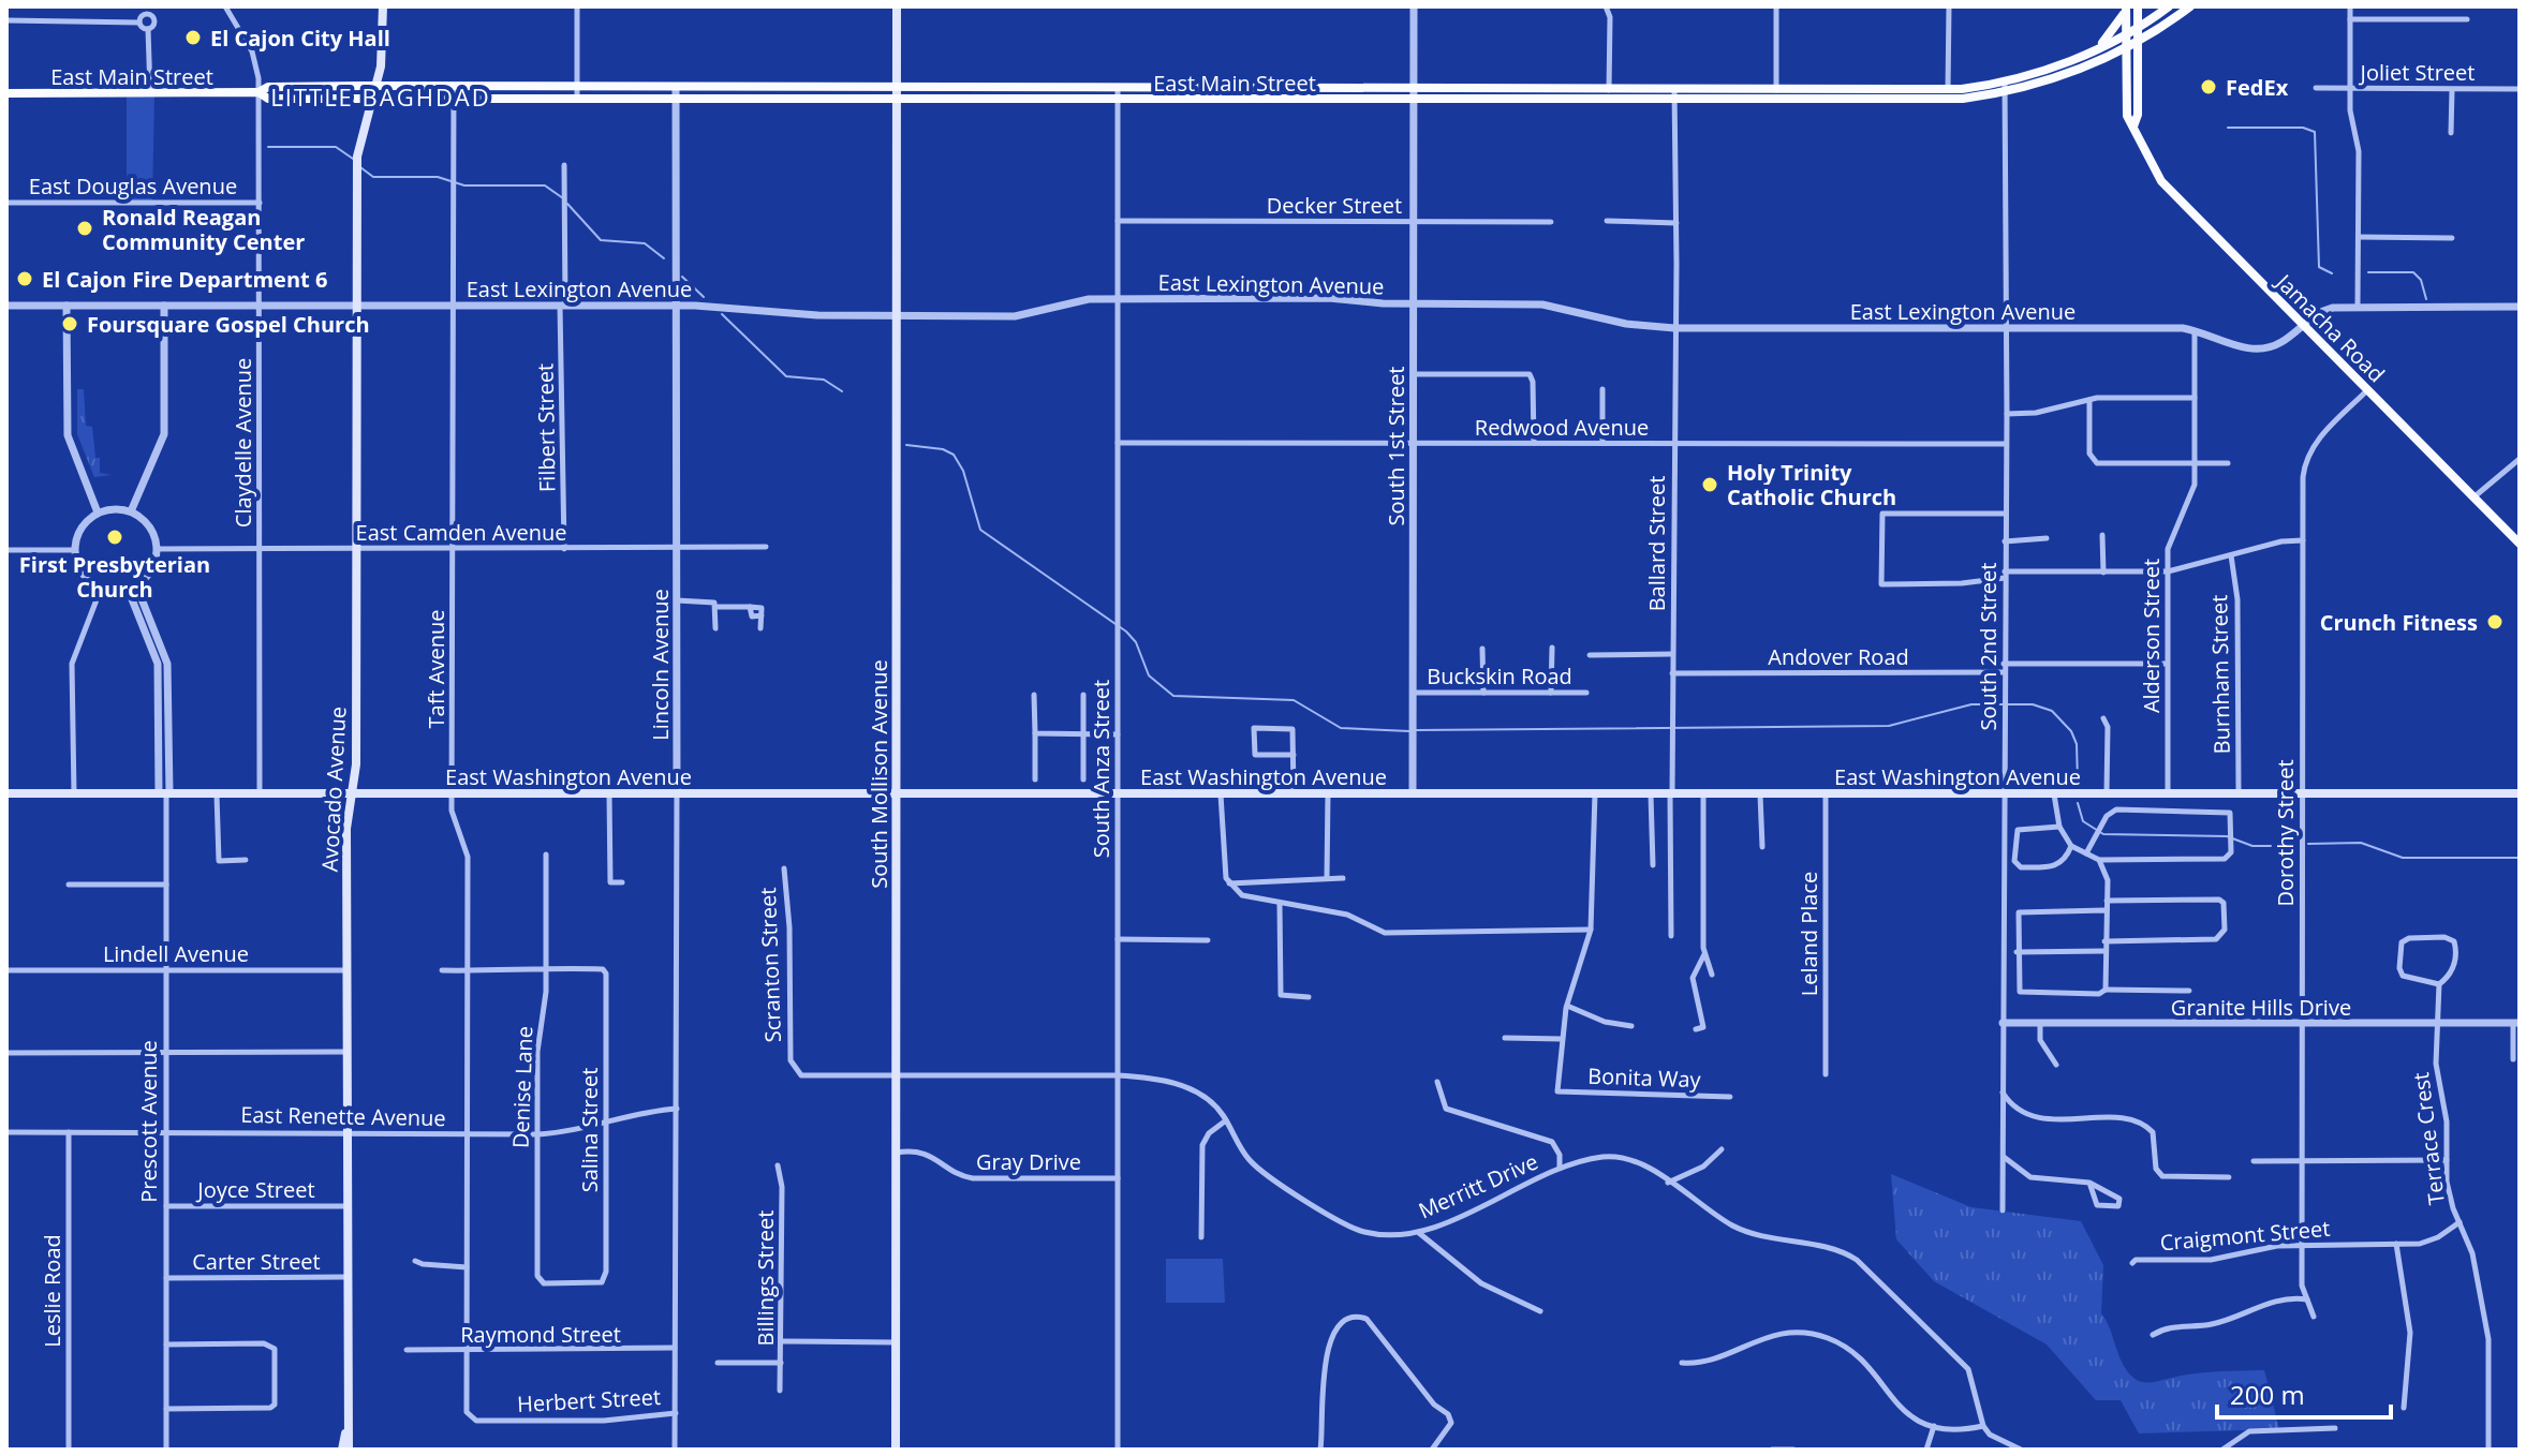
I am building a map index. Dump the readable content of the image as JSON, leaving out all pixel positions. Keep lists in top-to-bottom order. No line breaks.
{"streets":{"main road":["East Main Street","Jamacha Road","South Mollison Avenue","East Washington Avenue","Avocado Avenue"],"street":["Joliet Street","East Douglas Avenue","Decker Street","East Lexington Avenue","Redwood Avenue","Filbert Street","Claydelle Avenue","South 1st Street","East Camden Avenue","Ballard Street","Alderson Street","South 2nd Street","Andover Road","Lincoln Avenue","Taft Avenue","Burnham Street","Buckskin Road","South Anza Street","Dorothy Street","Leland Place","Lindell Avenue","Scranton Street","Granite Hills Drive","Bonita Way","Denise Lane","East Renette Avenue","Prescott Avenue","Salina Street","Terrace Crest","Gray Drive","Merritt Drive","Joyce Street","Craigmont Street","Carter Street","Billings Street","Leslie Road","Raymond Street","Herbert Street"]},"crossings":[["East Main Street","Jamacha Road"],["East Main Street","Claydelle Avenue"],["East Main Street","South 1st Street"],["East Main Street","Ballard Street"],["East Main Street","South 2nd Street"],["East Main Street","Lincoln Avenue"],["East Main Street","Taft Avenue"],["East Main Street","South Anza Street"],["East Main Street","South Mollison Avenue"],["East Main Street","Avocado Avenue"],["East Douglas Avenue","Claydelle Avenue"],["Decker Street","South 1st Street"],["Decker Street","South Anza Street"],["East Lexington Avenue","Jamacha Road"],["East Lexington Avenue","Filbert Street"],["East Lexington Avenue","Claydelle Avenue"],["East Lexington Avenue","South 1st Street"],["East Lexington Avenue","Ballard Street"],["East Lexington Avenue","Alderson Street"],["East Lexington Avenue","South 2nd Street"],["East Lexington Avenue","Lincoln Avenue"],["East Lexington Avenue","Taft Avenue"],["East Lexington Avenue","South Anza Street"],["East Lexington Avenue","South Mollison Avenue"],["East Lexington Avenue","Avocado Avenue"],["Jamacha Road","Dorothy Street"],["Redwood Avenue","South 1st Street"],["Redwood Avenue","Ballard Street"],["Redwood Avenue","South 2nd Street"],["Redwood Avenue","South Anza Street"],["Filbert Street","East Camden Avenue"],["Claydelle Avenue","East Camden Avenue"],["Claydelle Avenue","East Washington Avenue"],["South 1st Street","Buckskin Road"],["South 1st Street","East Washington Avenue"],["East Camden Avenue","Lincoln Avenue"],["East Camden Avenue","Taft Avenue"],["East Camden Avenue","Avocado Avenue"],["East Camden Avenue","Prescott Avenue"],["Ballard Street","Andover Road"],["Ballard Street","East Washington Avenue"],["Alderson Street","East Washington Avenue"],["South 2nd Street","Andover Road"],["South 2nd Street","East Washington Avenue"],["South 2nd Street","Granite Hills Drive"],["Lincoln Avenue","East Washington Avenue"],["Lincoln Avenue","East Renette Avenue"],["Lincoln Avenue","Raymond Street"],["Lincoln Avenue","Herbert Street"],["Taft Avenue","East Washington Avenue"],["Taft Avenue","East Renette Avenue"],["Taft Avenue","Raymond Street"],["Taft Avenue","Herbert Street"],["Burnham Street","East Washington Avenue"],["South Anza Street","East Washington Avenue"],["South Anza Street","Gray Drive"],["South Anza Street","Merritt Drive"],["South Mollison Avenue","East Washington Avenue"],["South Mollison Avenue","Gray Drive"],["South Mollison Avenue","Merritt Drive"],["East Washington Avenue","Avocado Avenue"],["East Washington Avenue","Dorothy Street"],["East Washington Avenue","Leland Place"],["East Washington Avenue","Prescott Avenue"],["Avocado Avenue","Lindell Avenue"],["Avocado Avenue","East Renette Avenue"],["Avocado Avenue","Joyce Street"],["Avocado Avenue","Carter Street"],["Dorothy Street","Granite Hills Drive"],["Dorothy Street","Craigmont Street"],["Lindell Avenue","Prescott Avenue"],["Scranton Street","Merritt Drive"],["Granite Hills Drive","Terrace Crest"],["Denise Lane","East Renette Avenue"],["Denise Lane","Salina Street"],["East Renette Avenue","Prescott Avenue"],["East Renette Avenue","Salina Street"],["East Renette Avenue","Leslie Road"],["Prescott Avenue","Joyce Street"],["Prescott Avenue","Carter Street"],["Terrace Crest","Craigmont Street"]],"districts":["LITTLE BAGHDAD"],"places":["El Cajon City Hall","FedEx","Ronald Reagan Community Center","El Cajon Fire Department 6","Foursquare Gospel Church","Holy Trinity Catholic Church","First Presbyterian Church","Crunch Fitness"],"scale_bar":"200 m"}
